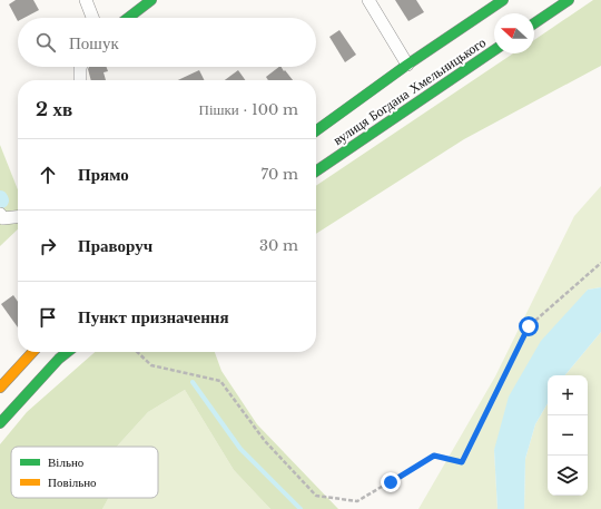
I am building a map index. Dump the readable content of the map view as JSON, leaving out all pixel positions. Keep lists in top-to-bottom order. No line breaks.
{"streets":{"main road":["вулиця Богдана Хмельницького"]},"legend":["Вільно","Повільно"],"north":"left","page":{"search":"Пошук","heading":["2 хв","Пішки · 100 m"],"list":[["Прямо","70 m"],["Праворуч","30 m"],"Пункт призначення"],"map_buttons":["+","−"]}}
